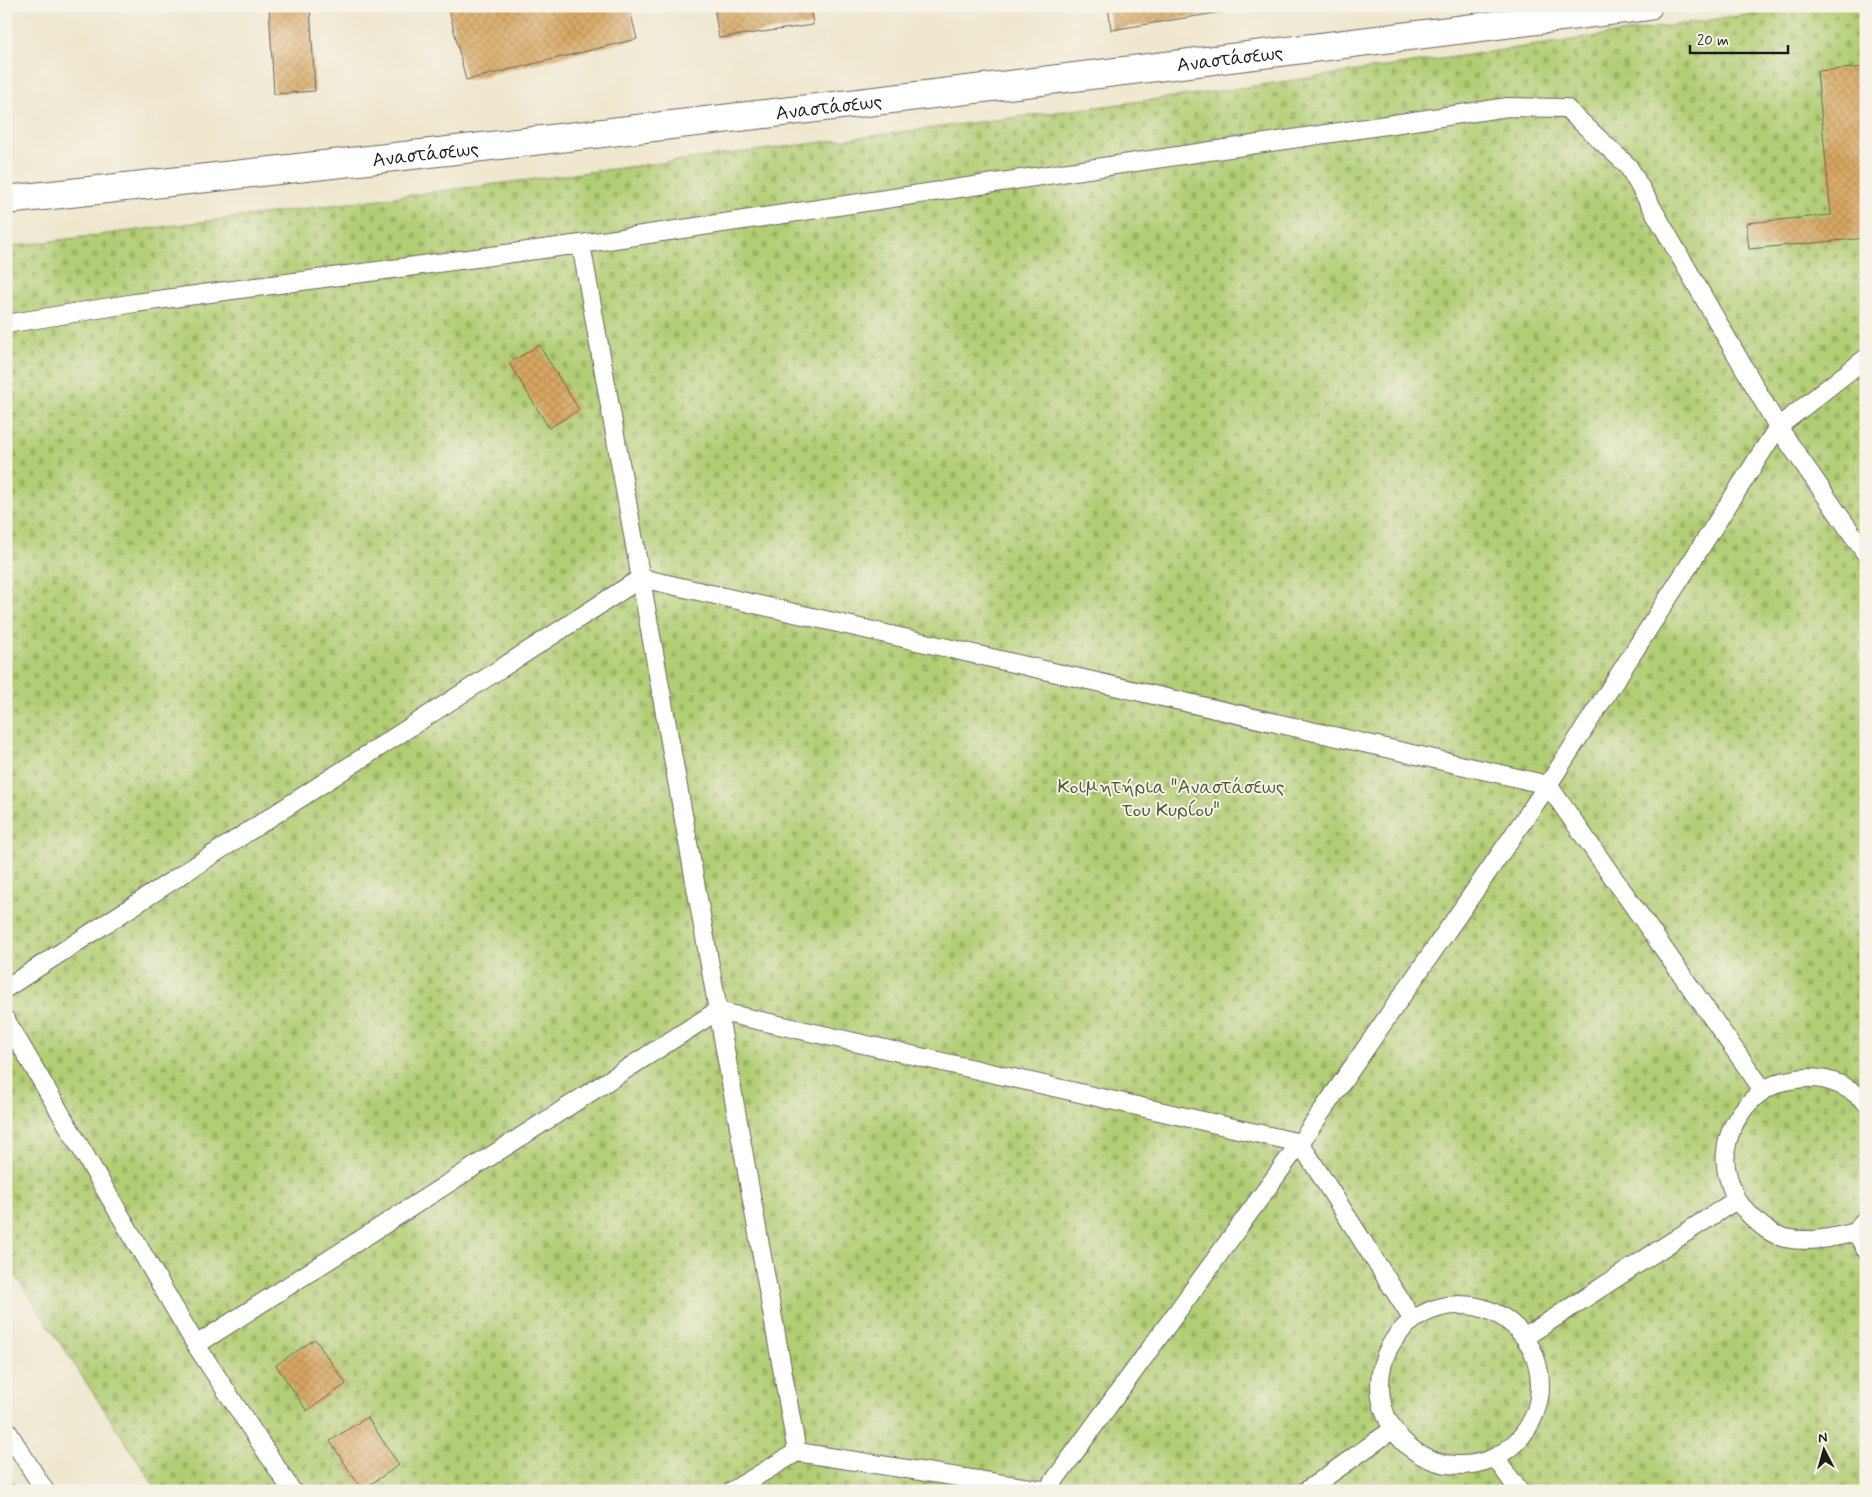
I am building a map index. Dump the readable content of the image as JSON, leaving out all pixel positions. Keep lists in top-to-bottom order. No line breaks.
{"streets":{"street":["Αναστάσεως"]},"parks":["Κοιμητήρια \"Αναστάσεως του Κυρίου\""],"scale_bar":"20 m","north":"top"}
